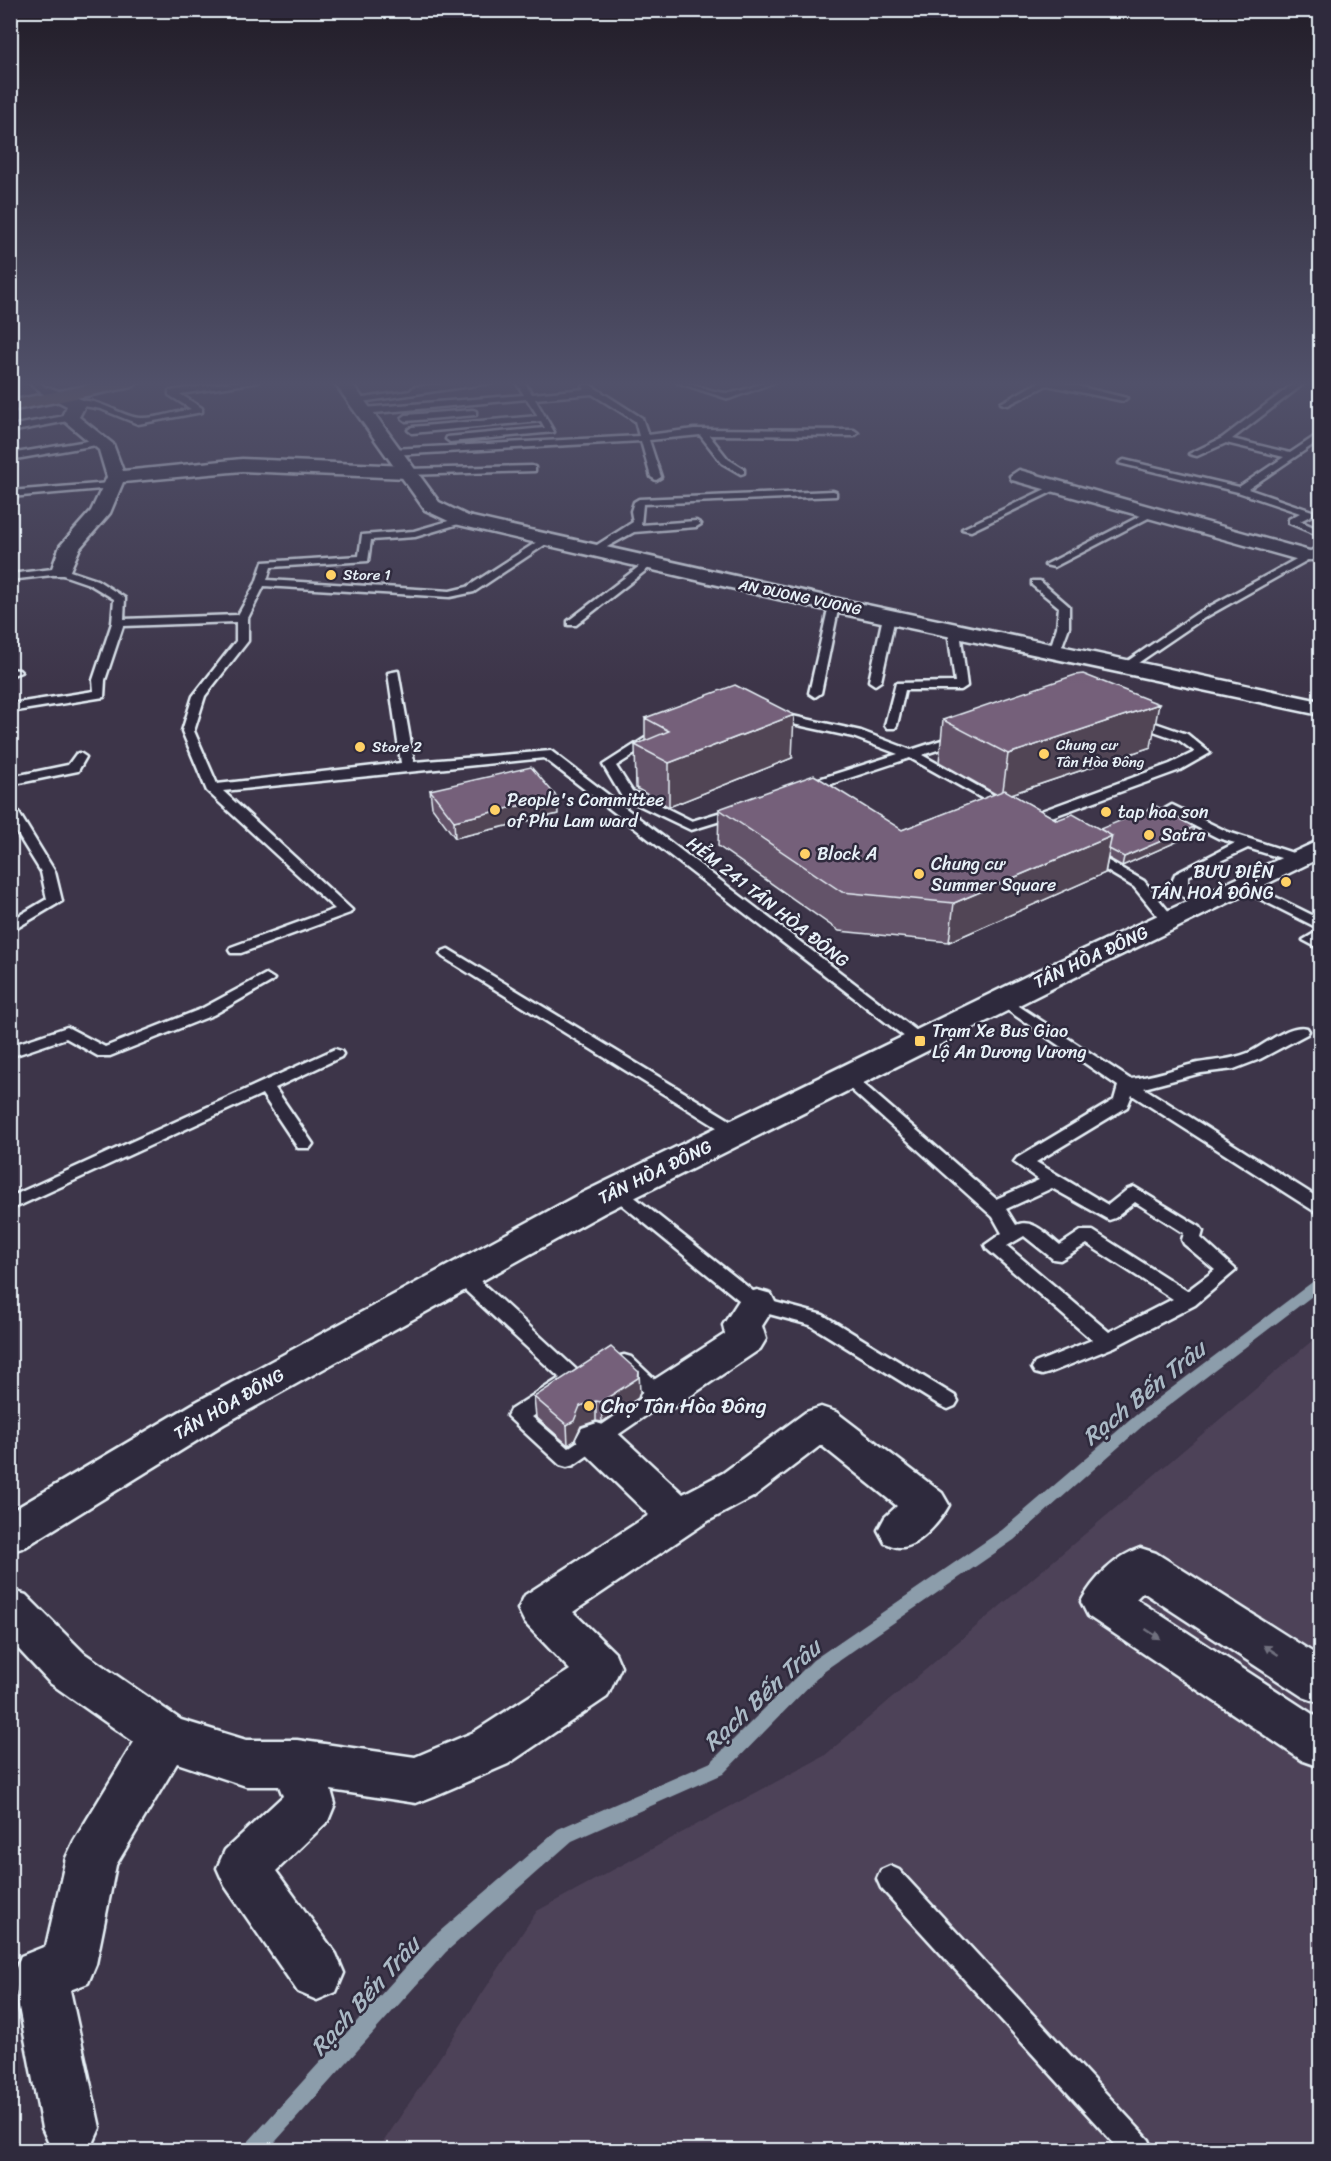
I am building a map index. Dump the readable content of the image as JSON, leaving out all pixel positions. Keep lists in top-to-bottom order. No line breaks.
{"streets":{"street":["AN DUONG VUONG","TÂN HÒA ĐÔNG"],"lane":["HẺM 241 TÂN HÒA ĐÔNG"]},"crossings":[["HẺM 241 TÂN HÒA ĐÔNG","TÂN HÒA ĐÔNG"]],"water":["Rạch Bến Trâu"],"places":{"other":["Store 1","Store 2","Chung cư Tân Hòa Đông","People's Committee of Phu Lam ward","tap hoa son","Satra","Block A","Chung cư Summer Square","BƯU ĐIỆN TÂN HOÀ ĐÔNG","Chợ Tân Hòa Đông"],"transit":["Trạm Xe Bus Giao Lộ An Dương Vương"]}}
